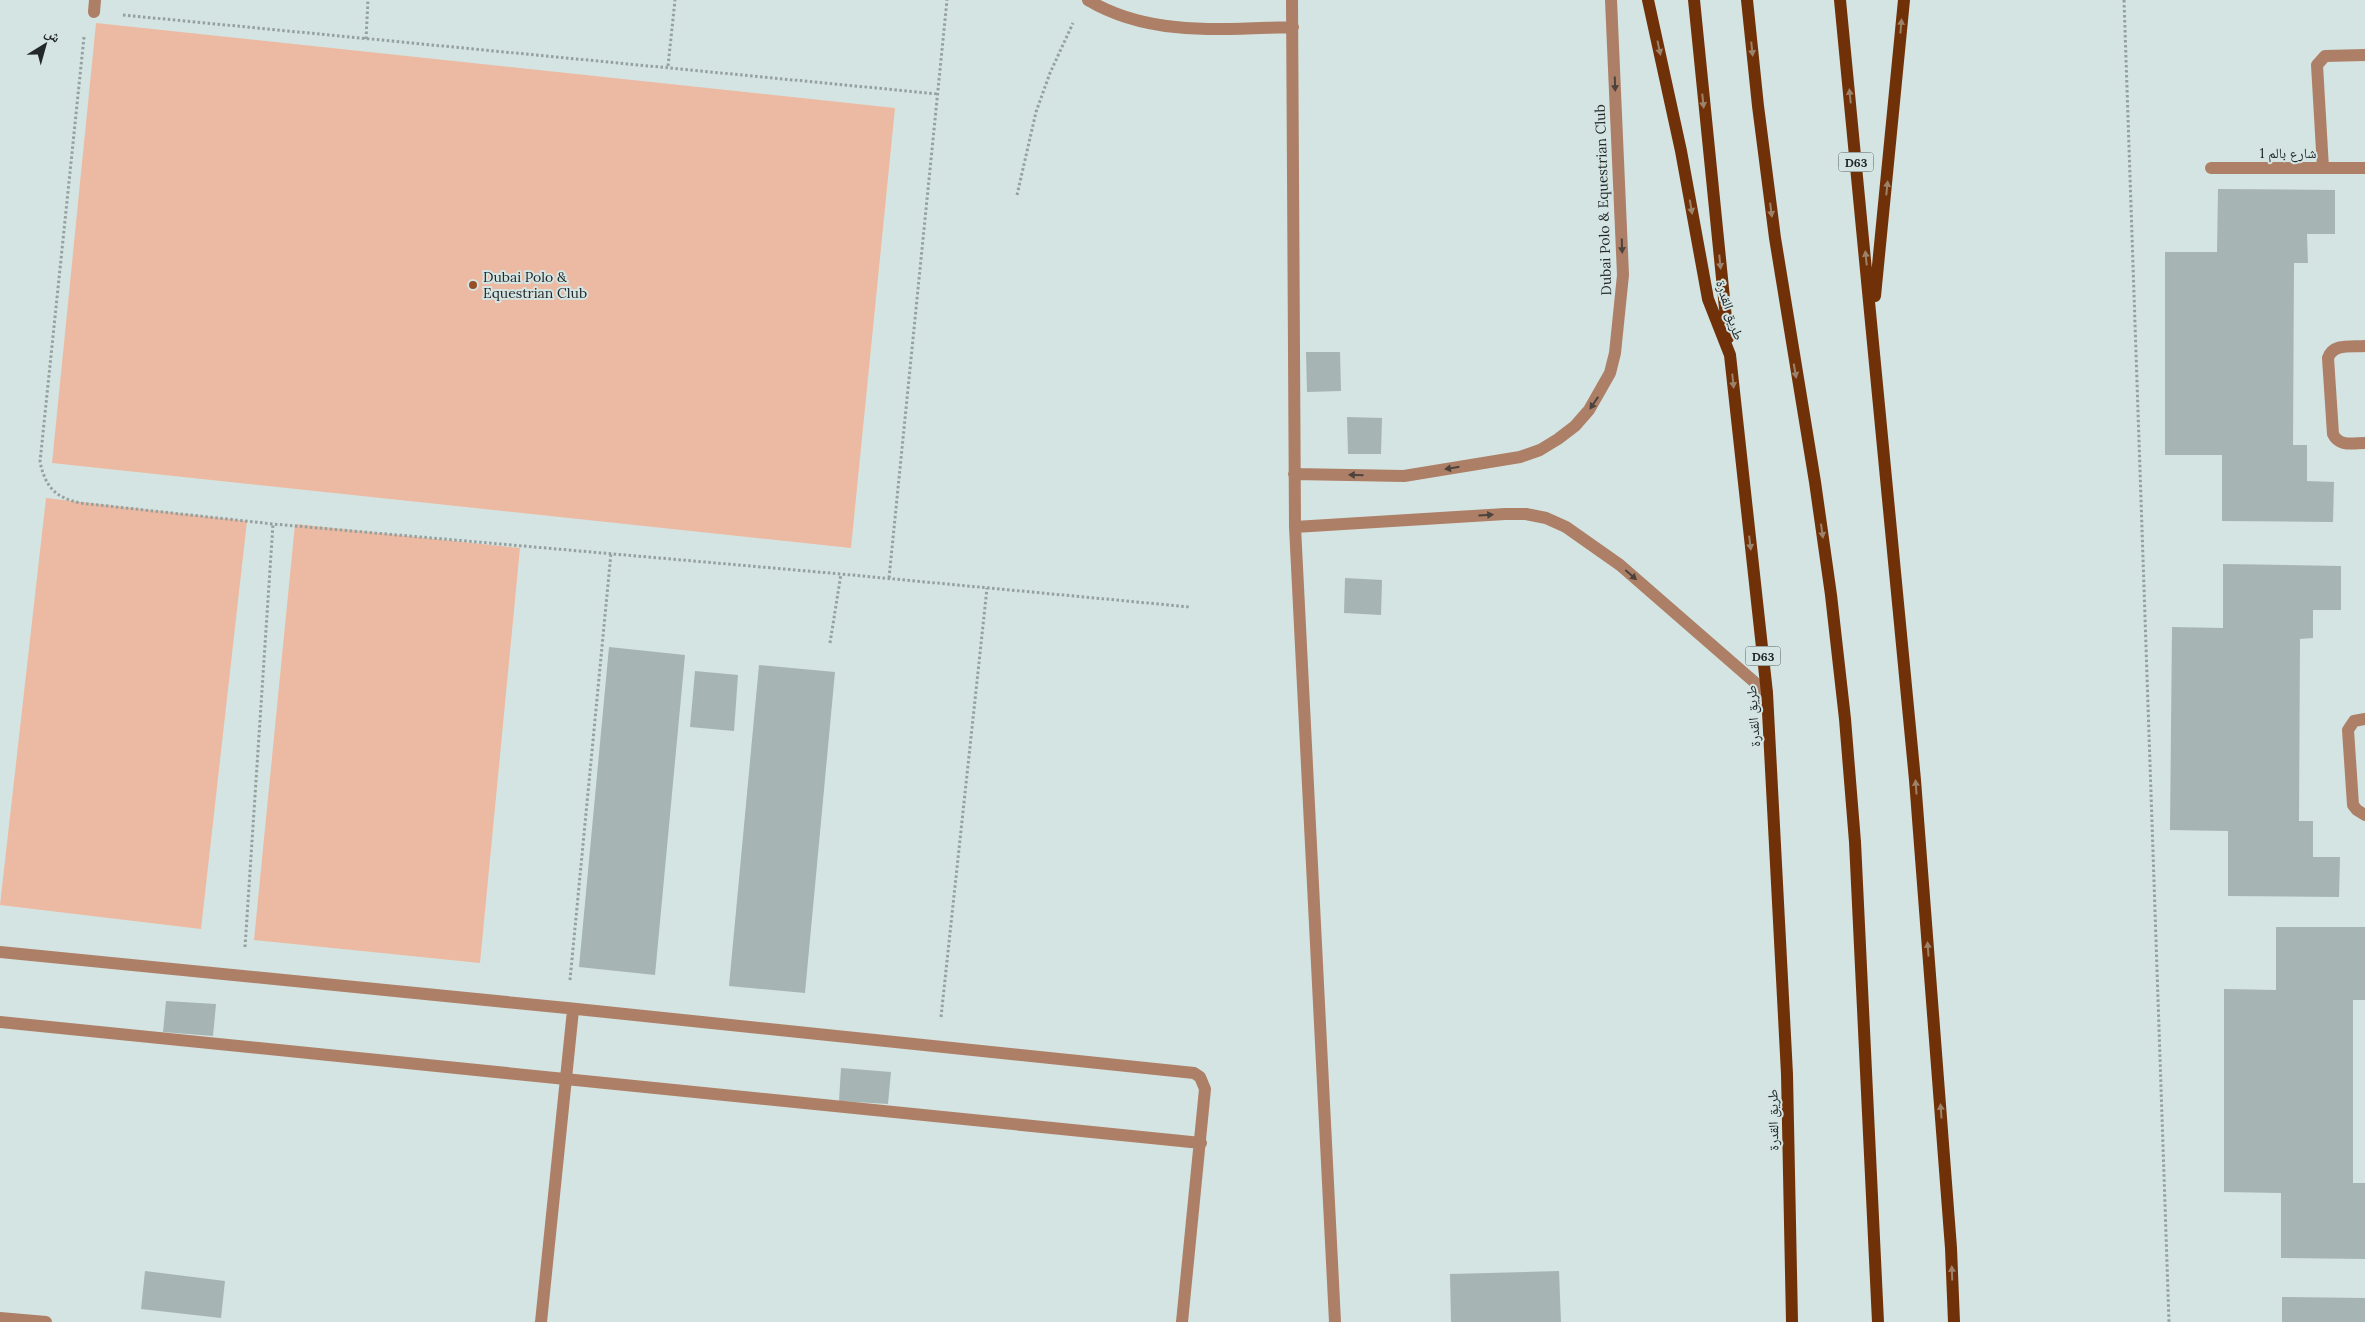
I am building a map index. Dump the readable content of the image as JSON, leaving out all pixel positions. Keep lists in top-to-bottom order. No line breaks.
{"streets":{"main road":["D63","طريق القدرة"],"street":["شارع بالم 1","Dubai Polo & Equestrian Club"]},"places":["Dubai Polo & Equestrian Club"],"north":"top right"}
